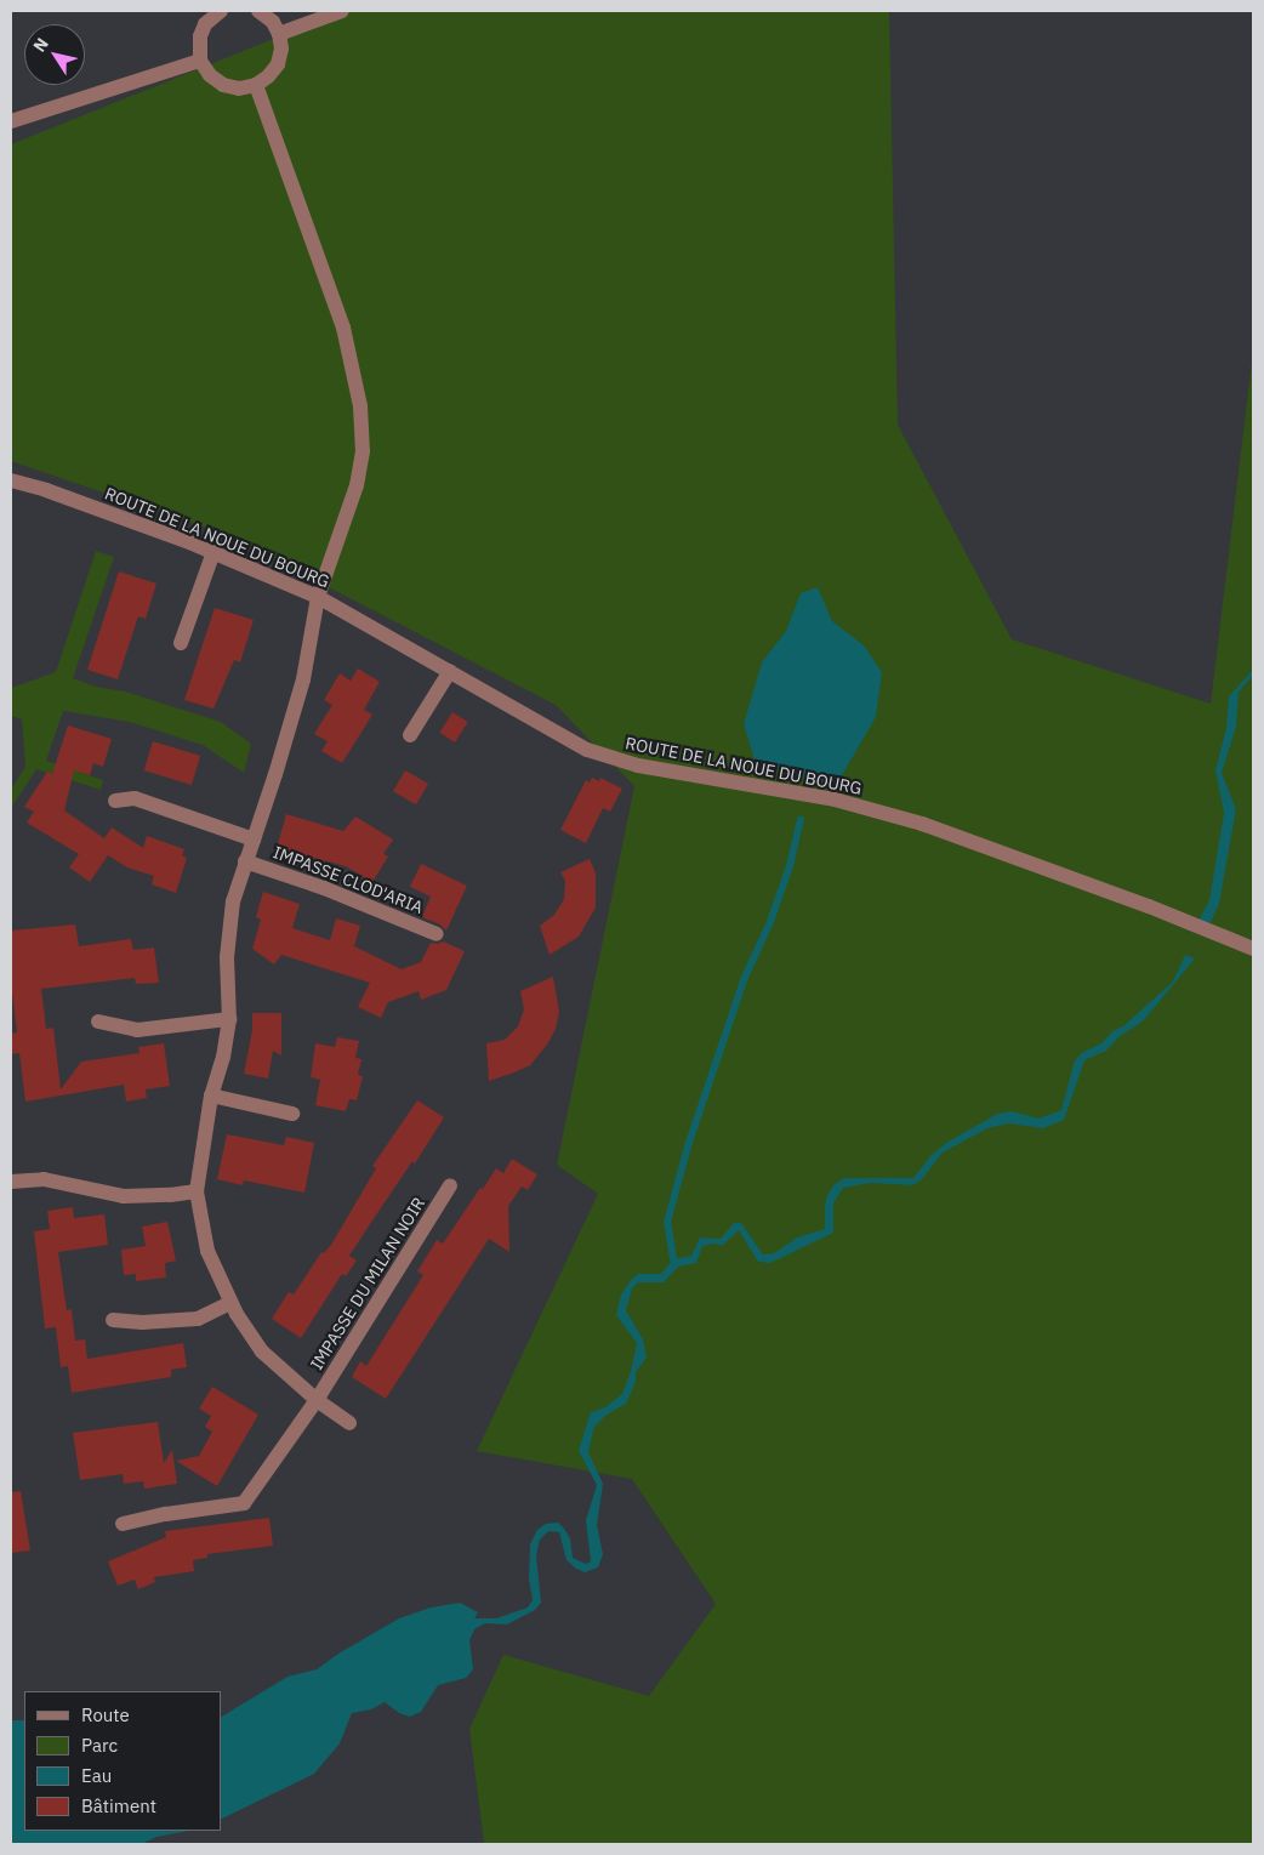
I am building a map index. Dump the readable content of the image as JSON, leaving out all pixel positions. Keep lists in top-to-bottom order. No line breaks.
{"streets":{"street":["ROUTE DE LA NOUE DU BOURG","IMPASSE CLOD'ARIA","IMPASSE DU MILAN NOIR"]},"legend":["Route","Parc","Eau","Bâtiment"],"north":"top left"}
